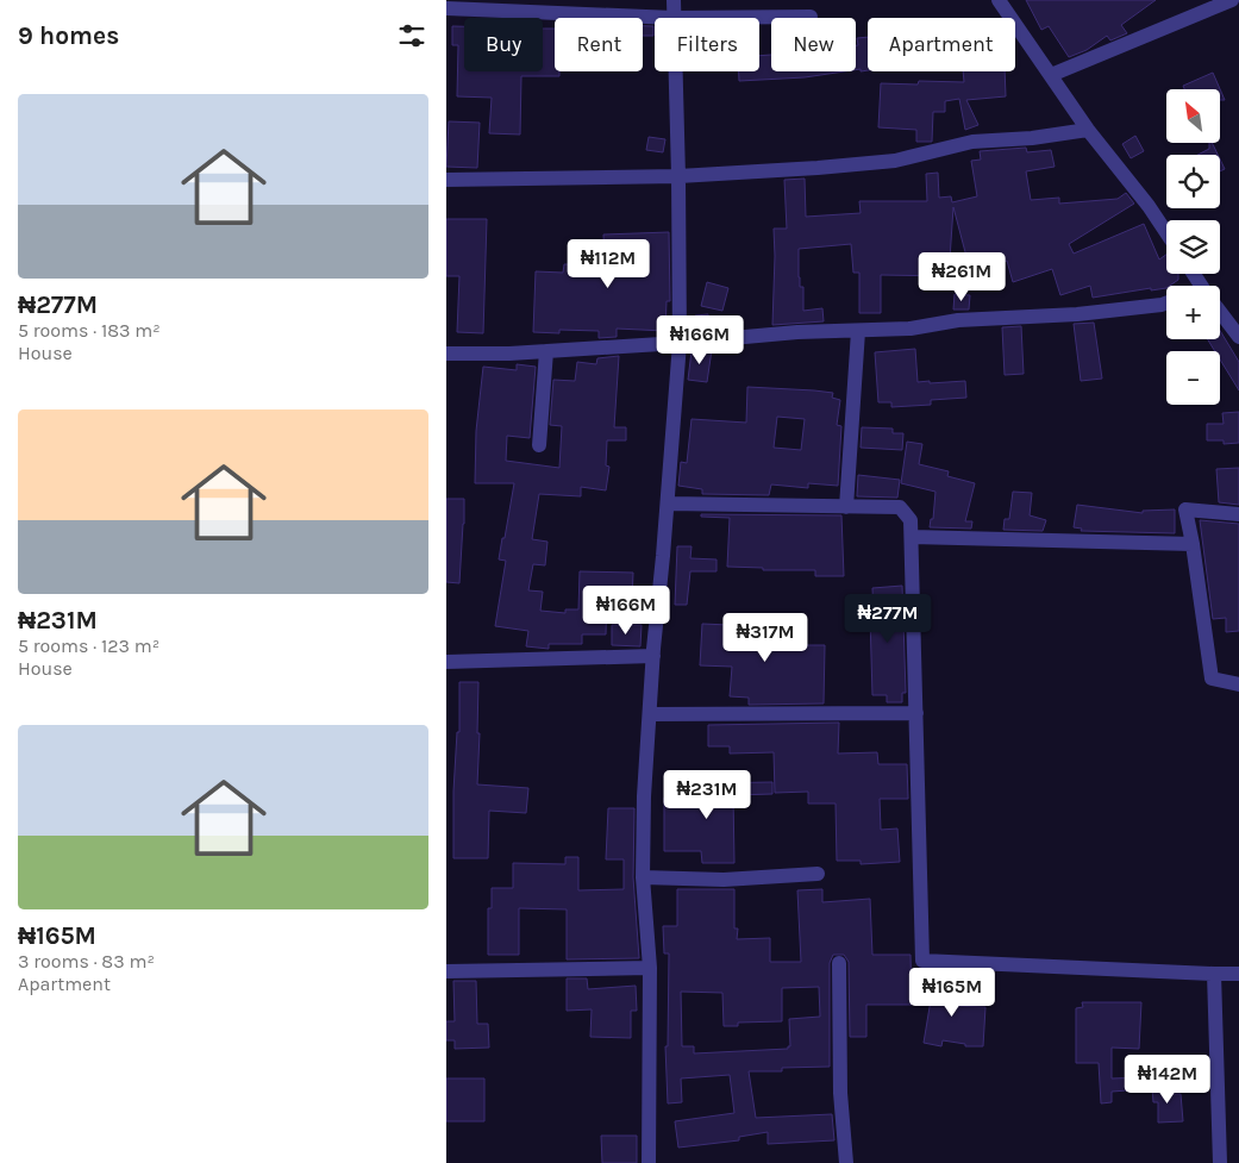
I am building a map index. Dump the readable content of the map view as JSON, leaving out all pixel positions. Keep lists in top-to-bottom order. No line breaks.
{"north":"top left","page":{"heading":"9 homes","chip":["Buy","Rent","Filters","New","Apartment"],"list":[{"name":"₦277M","note":"5 rooms · 183 m² · House"},{"name":"₦231M","note":"5 rooms · 123 m² · House"},{"name":"₦165M","note":"3 rooms · 83 m² · Apartment"}],"map_buttons":["+","−"],"price":["₦112M","₦261M","₦166M","₦166M","₦277M","₦317M","₦231M","₦165M","₦142M"]}}
